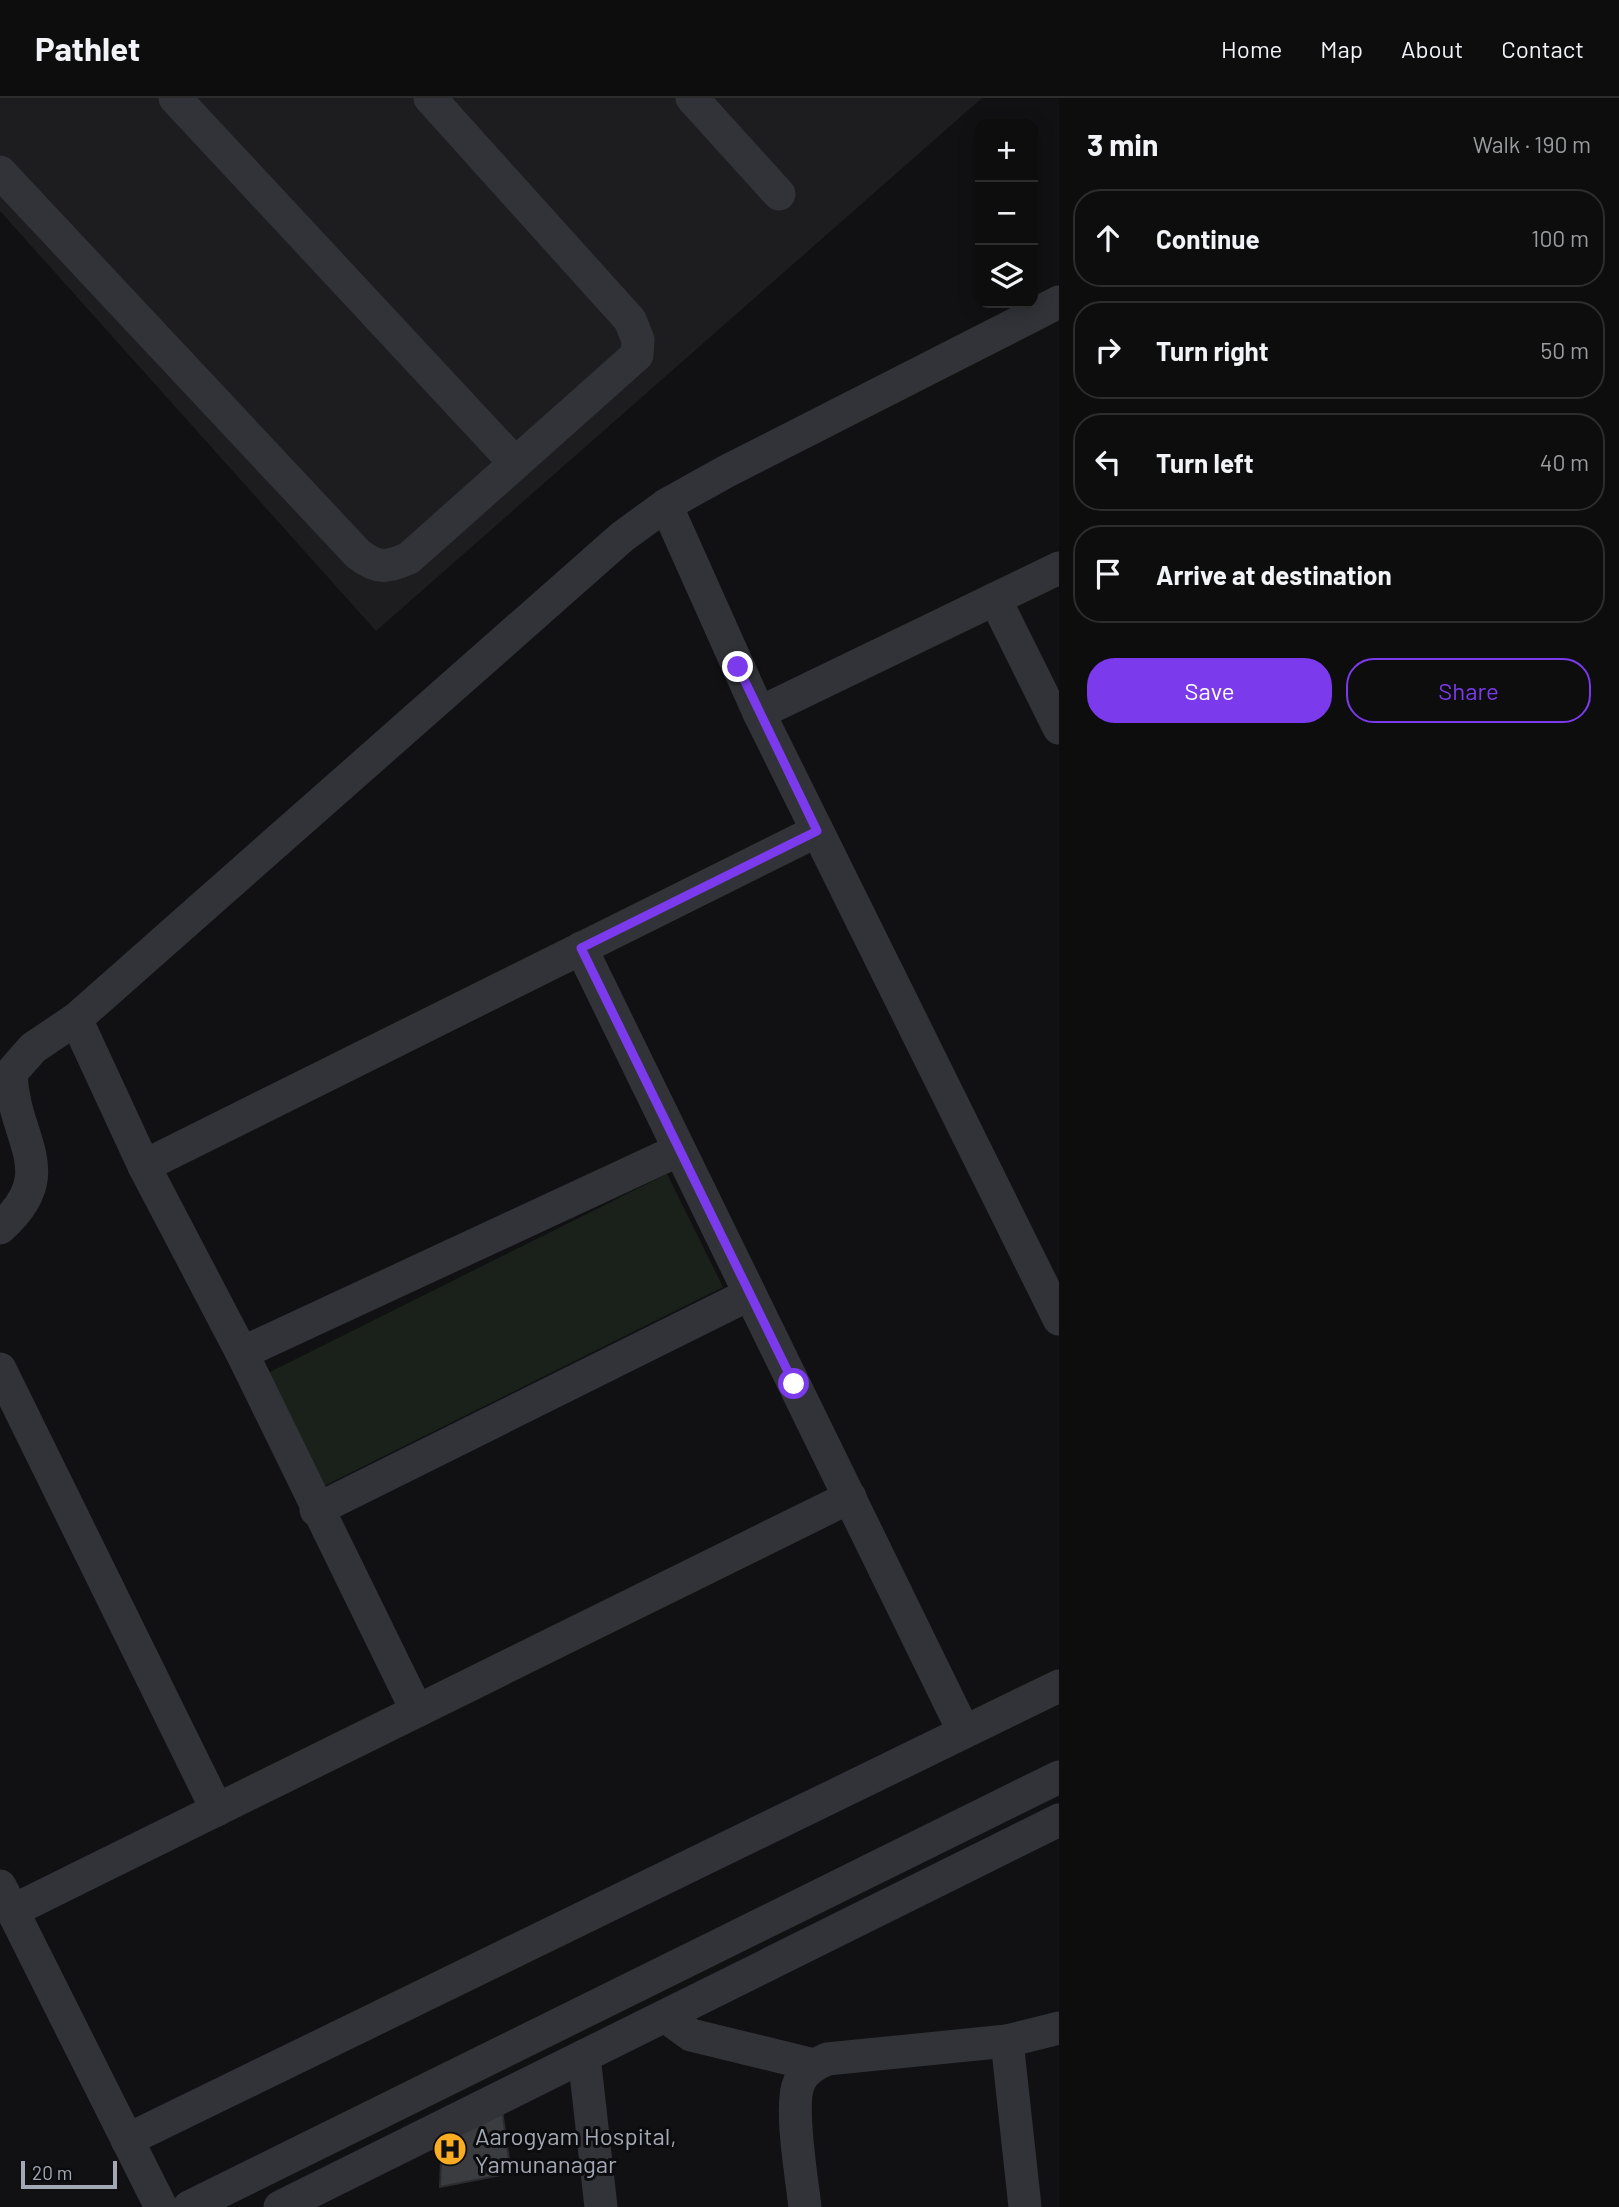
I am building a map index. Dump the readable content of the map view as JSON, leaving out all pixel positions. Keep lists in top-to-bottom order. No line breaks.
{"places":{"hospital":["Aarogyam Hospital, Yamunanagar"]},"scale_bar":"20 m","page":{"header":"Pathlet","nav":["Home","Map","About","Contact"],"heading":["3 min","Walk · 190 m"],"map_buttons":["+","−"],"list":[["Continue","100 m"],["Turn right","50 m"],["Turn left","40 m"],"Arrive at destination"],"buttons":["Save","Share"],"scale":"20 m"}}
